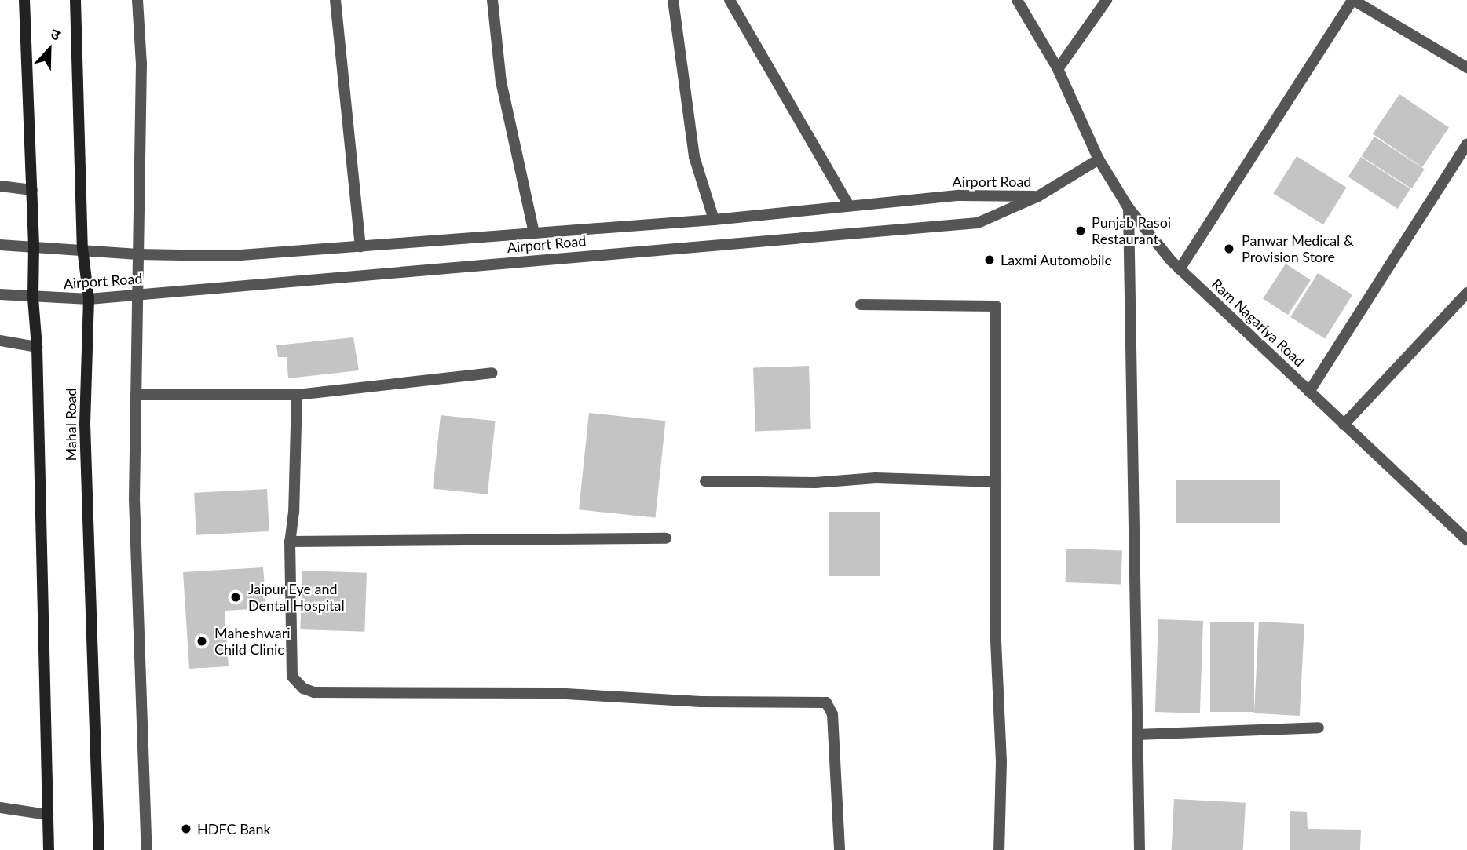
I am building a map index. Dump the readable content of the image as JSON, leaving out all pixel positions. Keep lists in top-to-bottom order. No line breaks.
{"streets":{"main road":["Mahal Road"],"street":["Airport Road","Ram Nagariya Road"]},"crossings":[["Airport Road","Mahal Road"]],"places":["Punjab Rasoi Restaurant","Panwar Medical & Provision Store","Laxmi Automobile","Jaipur Eye and Dental Hospital","Maheshwari Child Clinic","HDFC Bank"],"north":"top"}
